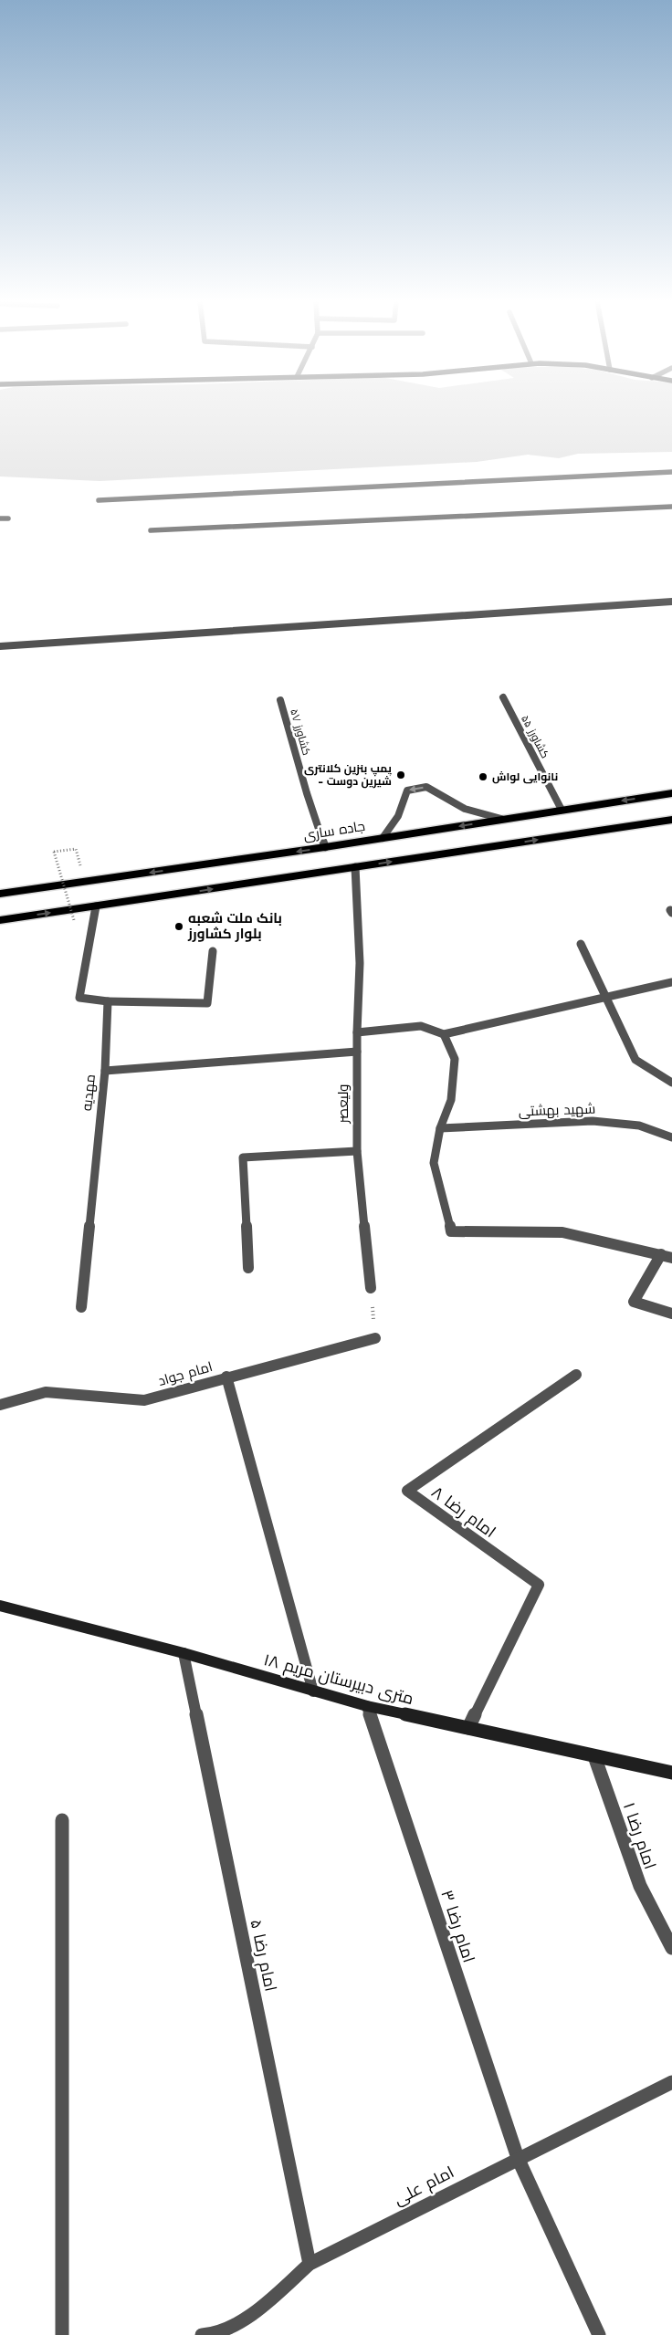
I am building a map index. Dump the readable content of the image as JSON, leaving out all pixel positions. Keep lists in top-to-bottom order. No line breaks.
{"streets":{"highway":["جاده ساری"],"street":["کشاورز ۵۷","کشاورز ۵۵","مهدیه","ولیعصر","شهید بهشتی","امام جواد","امام رضا ۸","۱۸ متری دبیرستان مریم","امام رضا ۱","امام رضا ۳","امام رضا ۵","امام علی"]},"crossings":[["کشاورز ۵۷","جاده ساری"],["کشاورز ۵۵","جاده ساری"],["امام رضا ۸","۱۸ متری دبیرستان مریم"],["۱۸ متری دبیرستان مریم","امام رضا ۱"],["۱۸ متری دبیرستان مریم","امام رضا ۳"],["۱۸ متری دبیرستان مریم","امام رضا ۵"],["امام رضا ۳","امام علی"],["امام رضا ۵","امام علی"]],"places":["پمپ بنزین کلانتری - شیرین دوست","نانوایی لواش","بانک ملت شعبه بلوار کشاورز"]}
